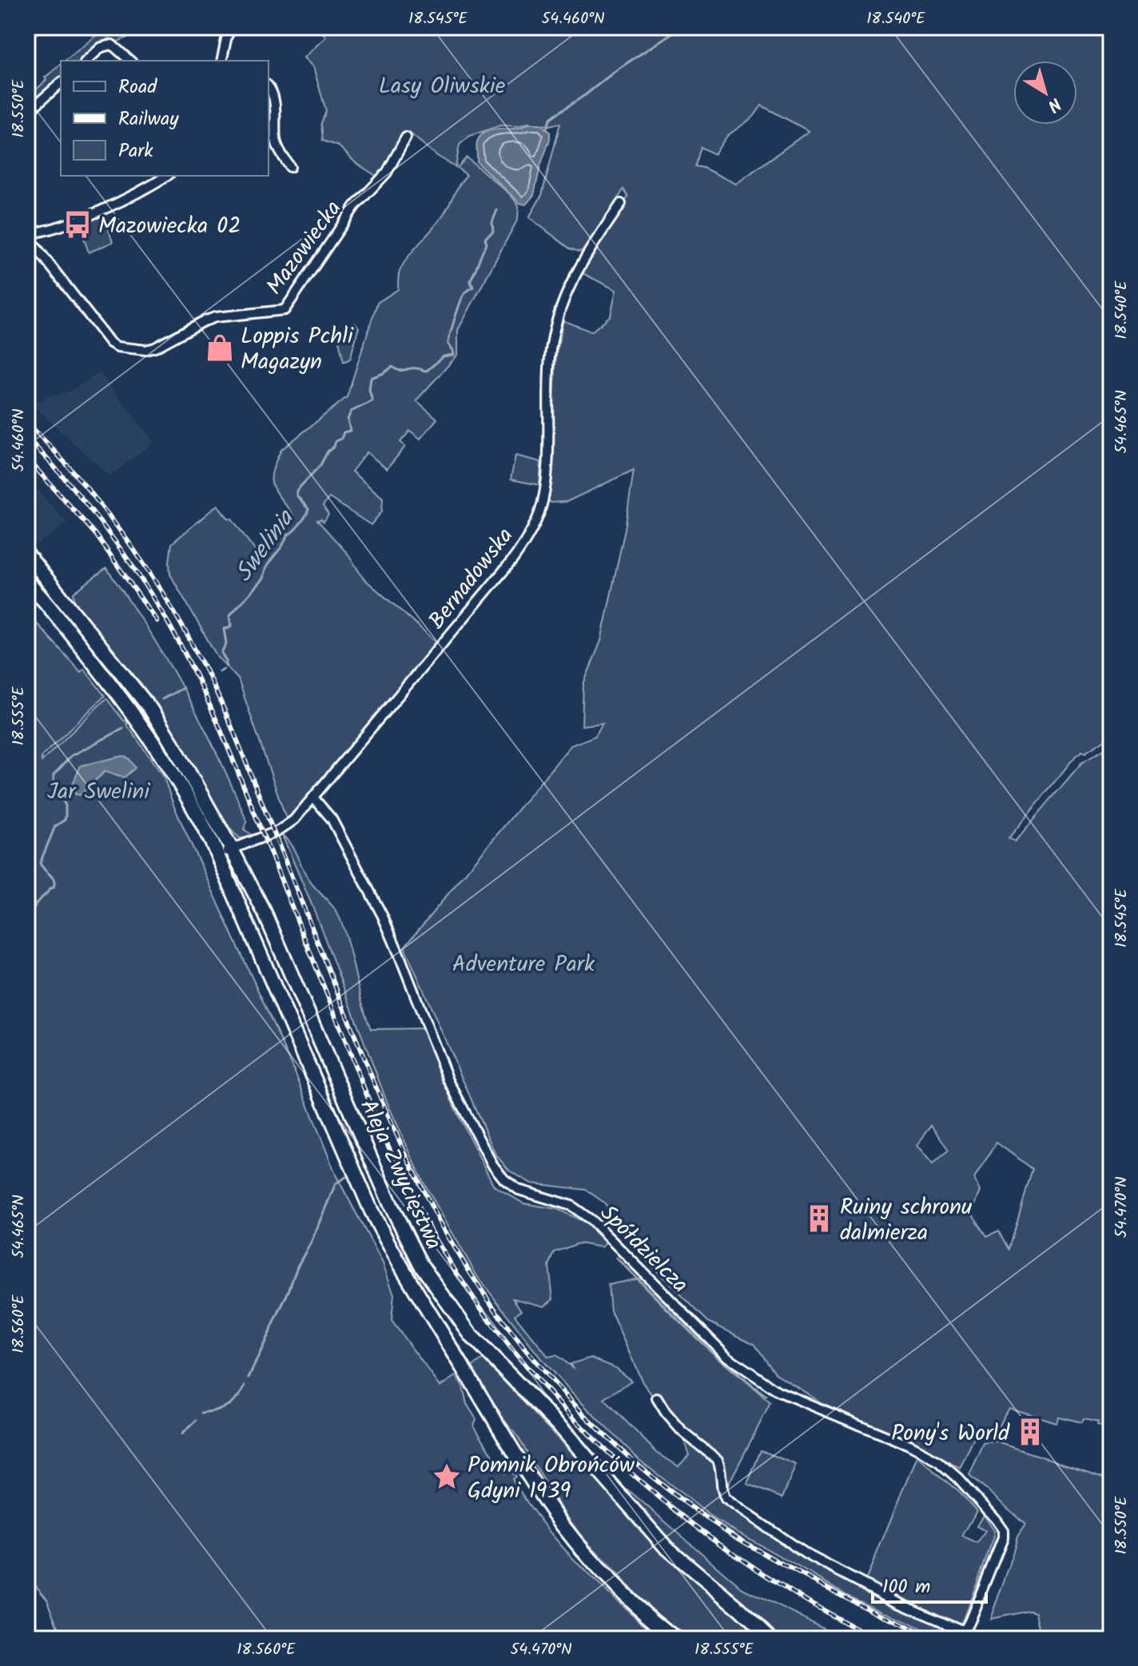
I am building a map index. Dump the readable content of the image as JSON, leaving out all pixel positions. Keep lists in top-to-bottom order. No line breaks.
{"streets":{"main road":["Aleja Zwycięstwa"],"street":["Mazowiecka","Bernadowska","Spółdzielcza"]},"crossings":[["Bernadowska","Aleja Zwycięstwa"],["Bernadowska","Spółdzielcza"]],"water":["Swelinia"],"parks":["Lasy Oliwskie","Jar Swelini","Adventure Park"],"places":{"bus stop":["Mazowiecka 02"],"shop":["Loppis Pchli Magazyn"],"building":["Ruiny schronu dalmierza","Pony's World"],"place":["Pomnik Obrońców Gdyni 1939"]},"legend":["Road","Railway","Park"],"scale_bar":"100 m","north":"bottom right","coordinates":["18.545°E","54.460°N","18.540°E","18.550°E","54.465°N","18.555°E","54.470°N","18.560°E"]}
